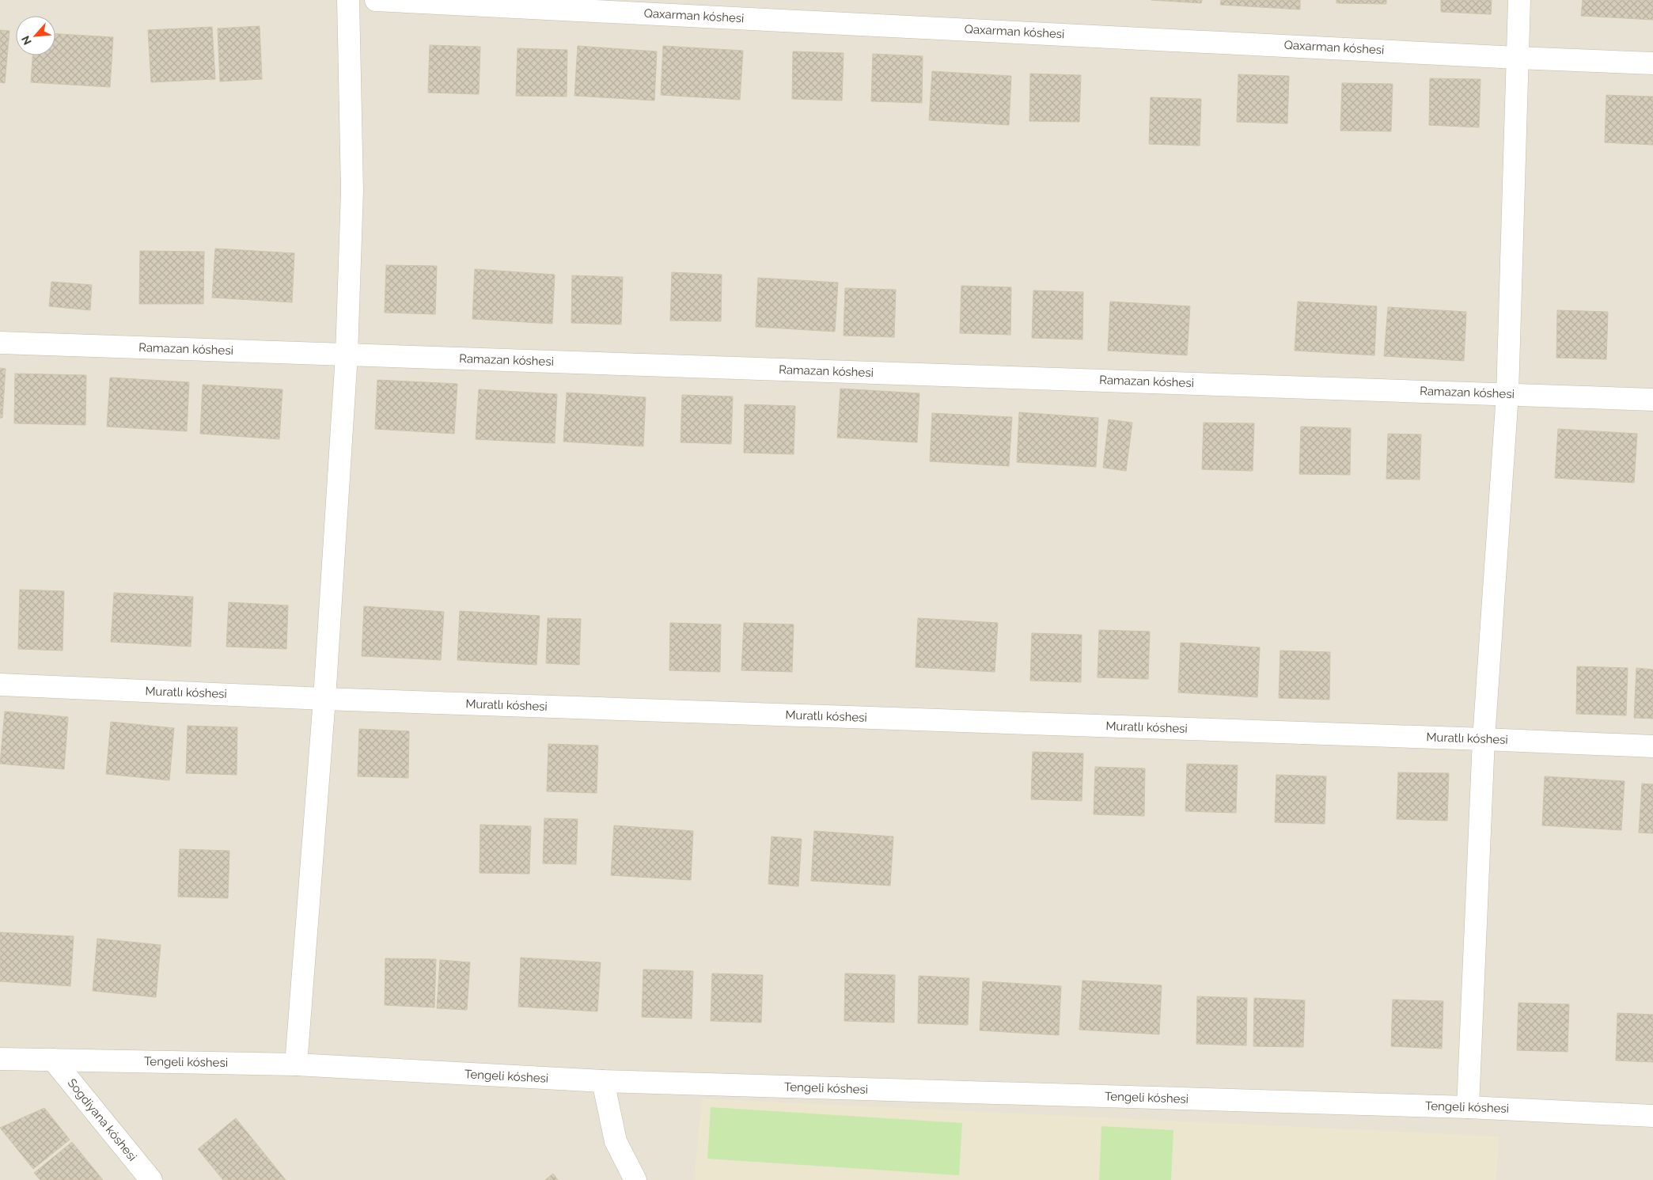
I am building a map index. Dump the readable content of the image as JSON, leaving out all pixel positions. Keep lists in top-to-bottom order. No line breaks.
{"streets":{"street":["Qaxarman kóshesi","Ramazan kóshesi","Muratlı kóshesi","Tengeli kóshesi","Sogdiyana kóshesi"]},"crossings":[["Tengeli kóshesi","Sogdiyana kóshesi"]],"north":"bottom left"}
